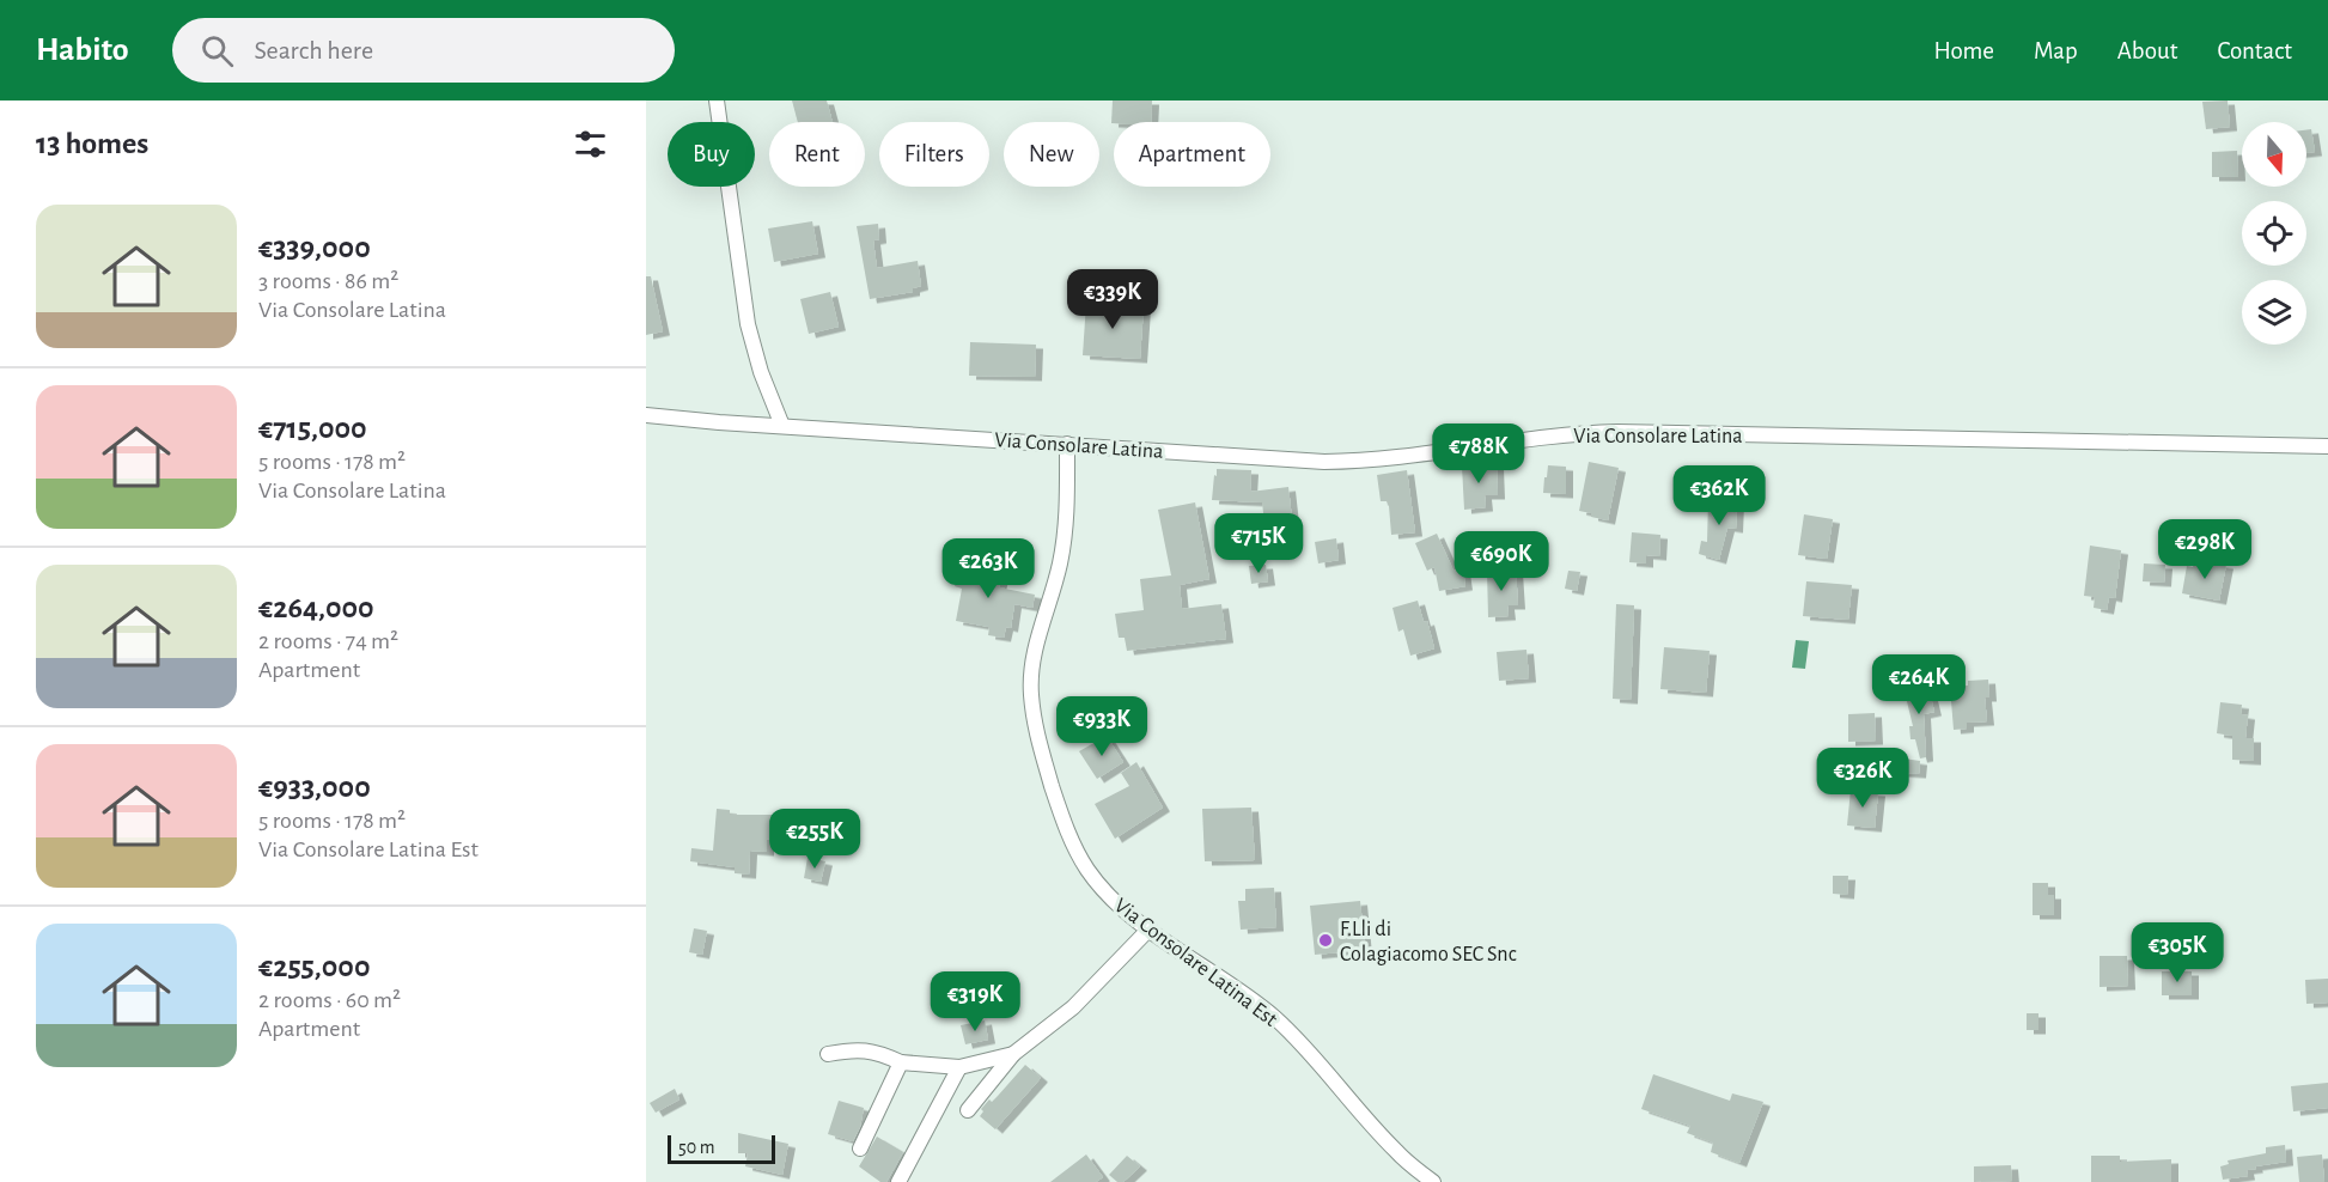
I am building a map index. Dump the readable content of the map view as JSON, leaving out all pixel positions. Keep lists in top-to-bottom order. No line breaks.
{"streets":{"street":["Via Consolare Latina","Via Consolare Latina Est"]},"crossings":[["Via Consolare Latina","Via Consolare Latina Est"]],"places":["F.Lli di Colagiacomo SEC Snc"],"scale_bar":"50 m","north":"bottom","page":{"header":"Habito","search":"Search here","nav":["Home","Map","About","Contact"],"heading":"13 homes","chip":["Buy","Rent","Filters","New","Apartment"],"list":[{"name":"€339,000","note":"3 rooms · 86 m² · Via Consolare Latina"},{"name":"€715,000","note":"5 rooms · 178 m² · Via Consolare Latina"},{"name":"€264,000","note":"2 rooms · 74 m² · Apartment"},{"name":"€933,000","note":"5 rooms · 178 m² · Via Consolare Latina Est"},{"name":"€255,000","note":"2 rooms · 60 m² · Apartment"}],"price":["€339K","€788K","€362K","€715K","€298K","€690K","€263K","€264K","€933K","€326K","€255K","€305K","€319K"],"scale":"50 m"}}
